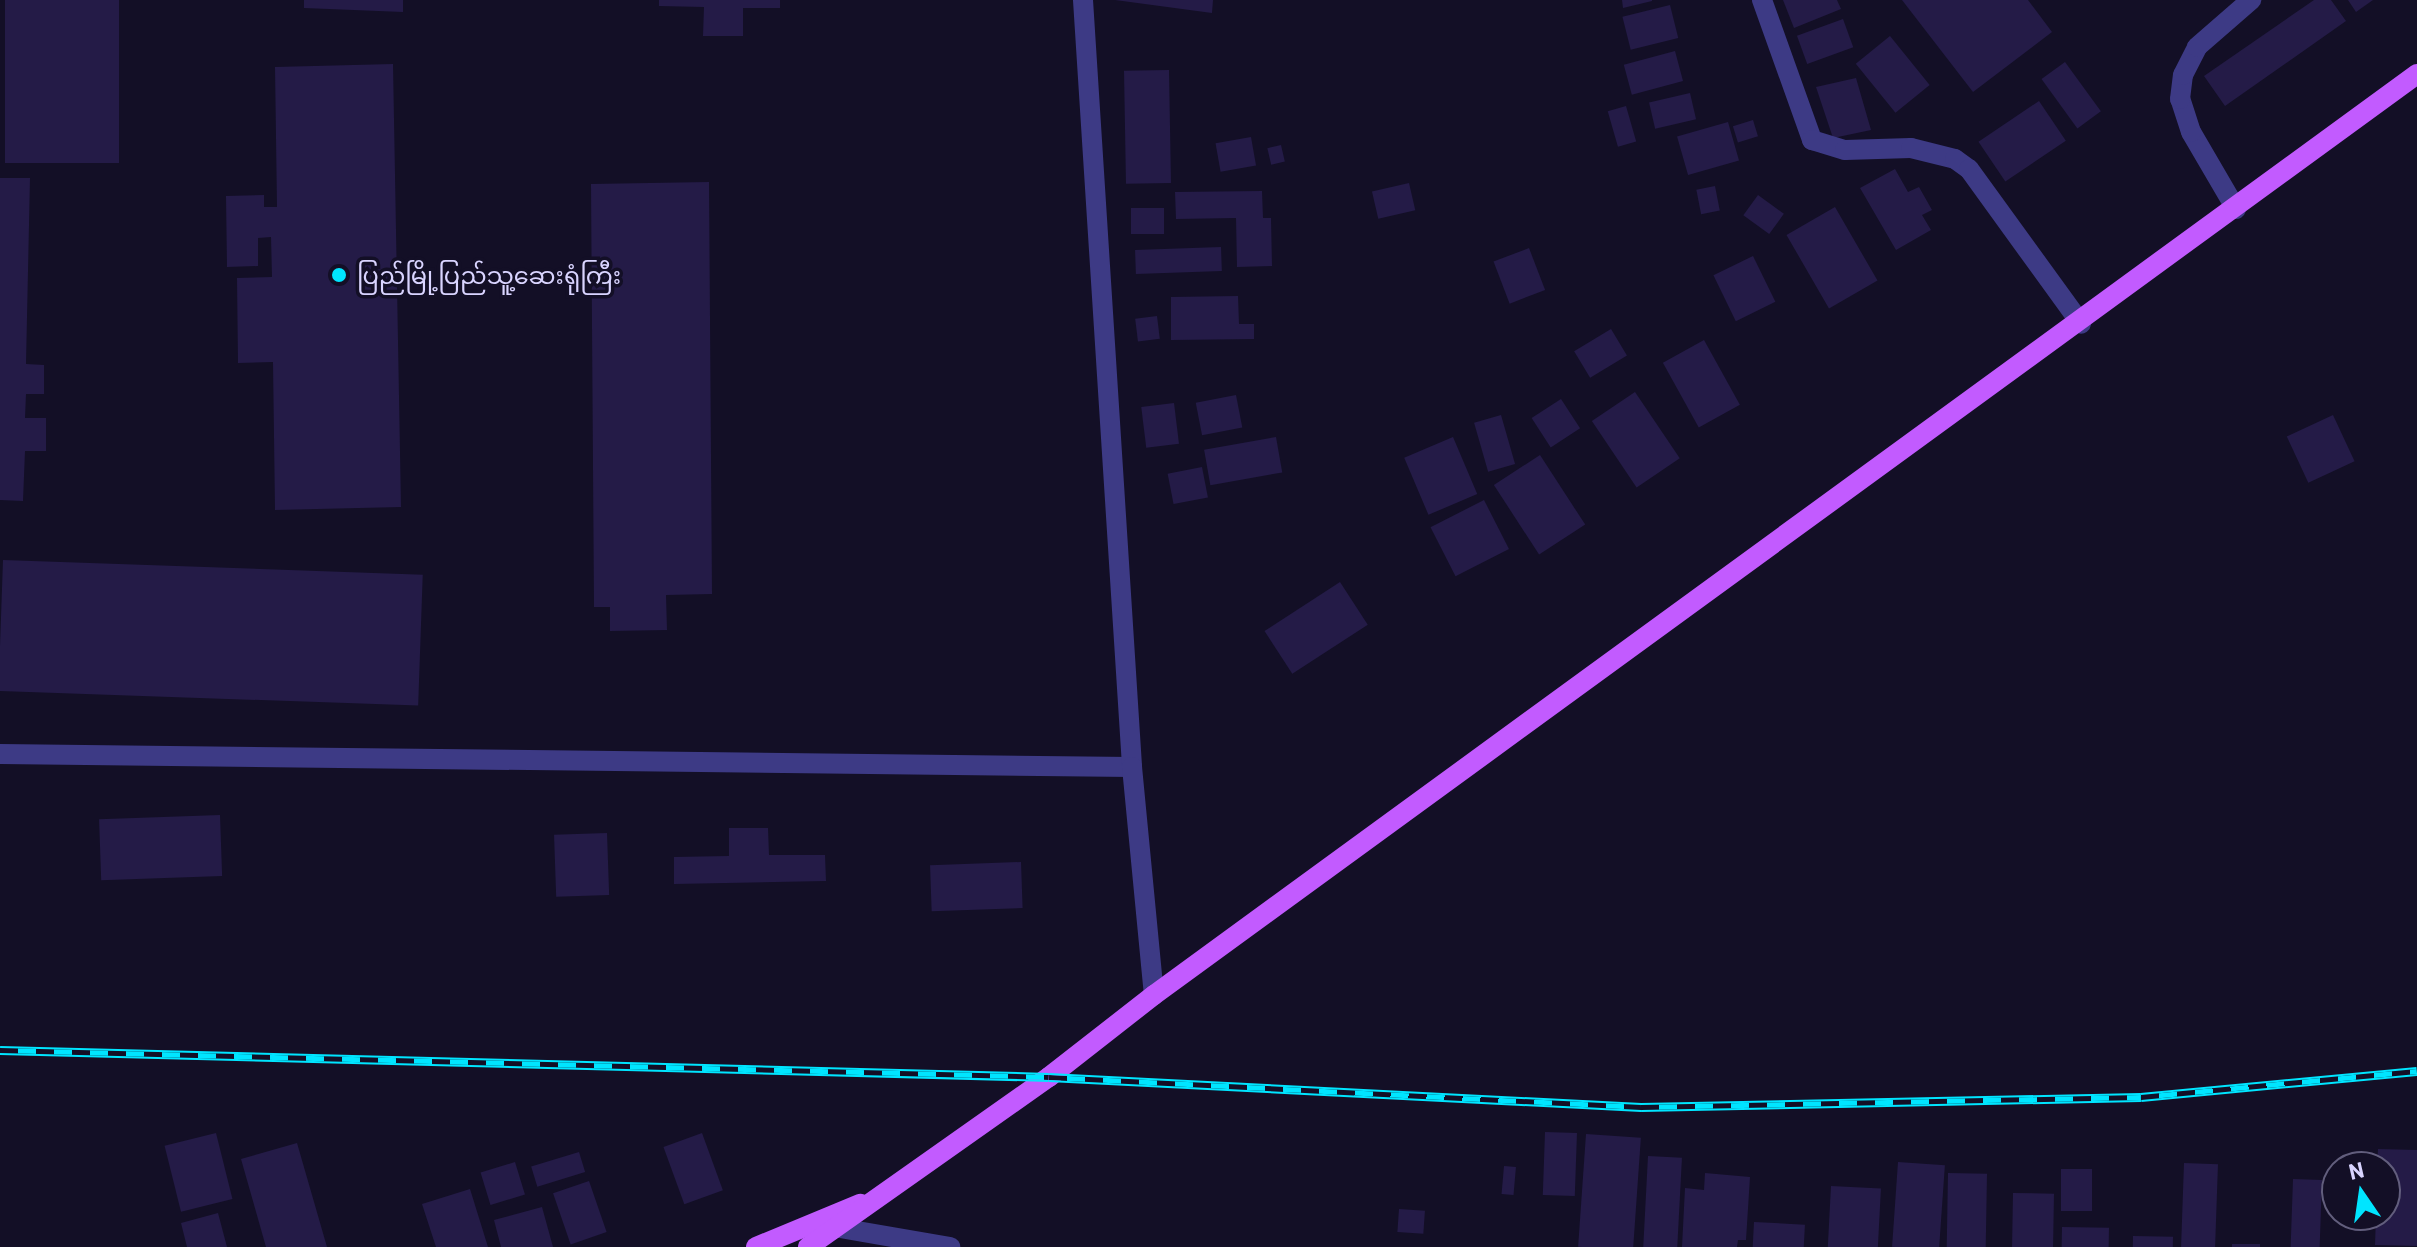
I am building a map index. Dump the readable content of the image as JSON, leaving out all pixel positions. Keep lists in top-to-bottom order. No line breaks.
{"places":["ပြည်မြို့ပြည်သူ့ဆေးရုံကြီး"],"north":"top"}
